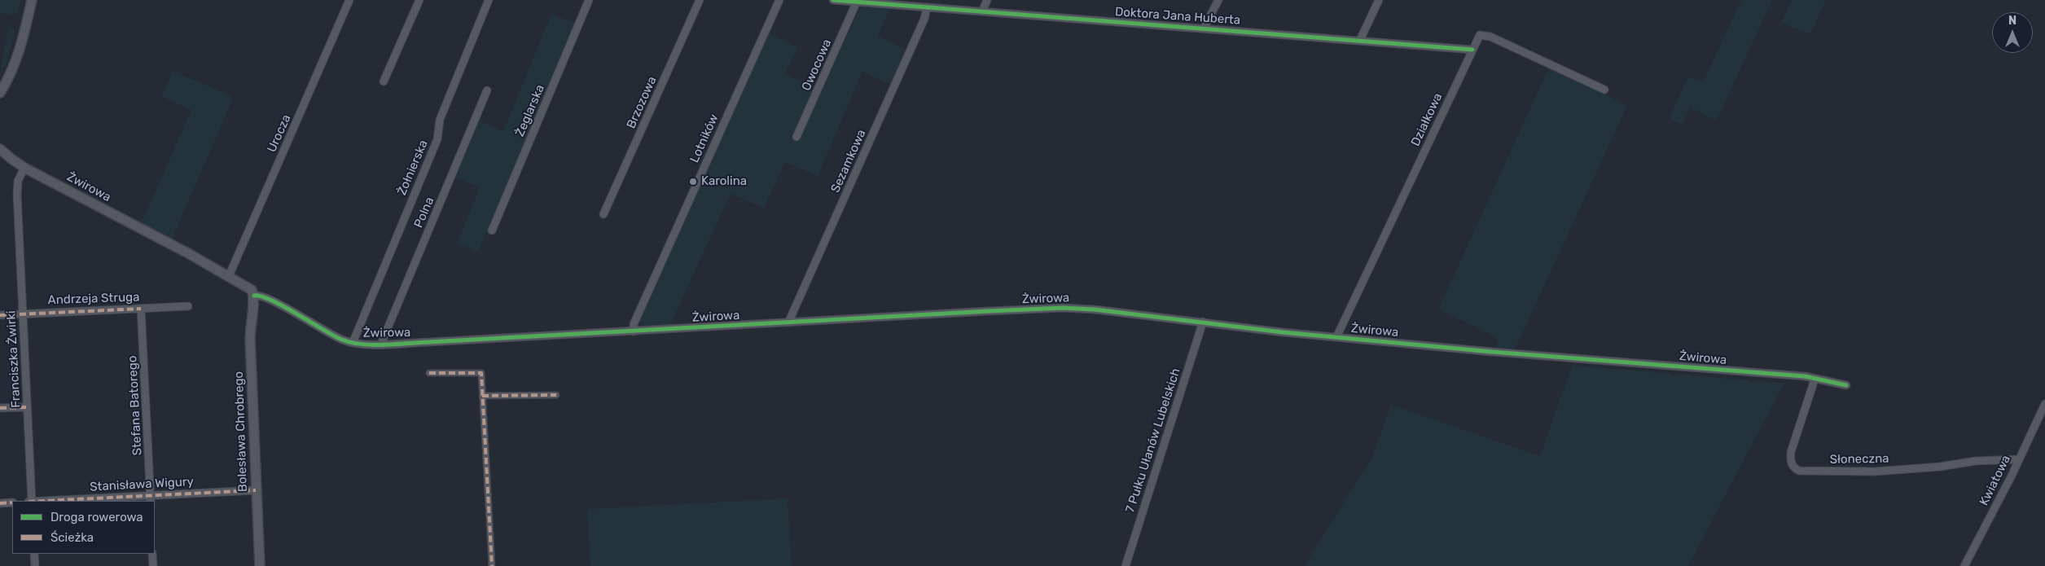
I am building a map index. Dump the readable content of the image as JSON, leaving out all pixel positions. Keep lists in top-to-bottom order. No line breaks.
{"streets":{"street":["Doktora Jana Huberta","Owocowa","Brzozowa","Żeglarska","Działkowa","Urocza","Lotników","Sezamkowa","Żołnierska","Żwirowa","Polna","Andrzeja Struga","Franciszka Żwirki","Stefana Batorego","Bolesława Chrobrego","7 Pułku Ułanów Lubelskich","Słoneczna","Kwiatowa","Stanisława Wigury"]},"crossings":[["Doktora Jana Huberta","Owocowa"],["Doktora Jana Huberta","Działkowa"],["Doktora Jana Huberta","Sezamkowa"],["Działkowa","Żwirowa"],["Urocza","Żwirowa"],["Lotników","Żwirowa"],["Sezamkowa","Żwirowa"],["Żołnierska","Żwirowa"],["Żwirowa","Polna"],["Żwirowa","Franciszka Żwirki"],["Żwirowa","Bolesława Chrobrego"],["Żwirowa","7 Pułku Ułanów Lubelskich"],["Żwirowa","Słoneczna"],["Andrzeja Struga","Franciszka Żwirki"],["Andrzeja Struga","Stefana Batorego"],["Stefana Batorego","Stanisława Wigury"],["Bolesława Chrobrego","Stanisława Wigury"],["Słoneczna","Kwiatowa"]],"places":["Karolina"],"legend":["Droga rowerowa","Ścieżka"],"north":"top"}
